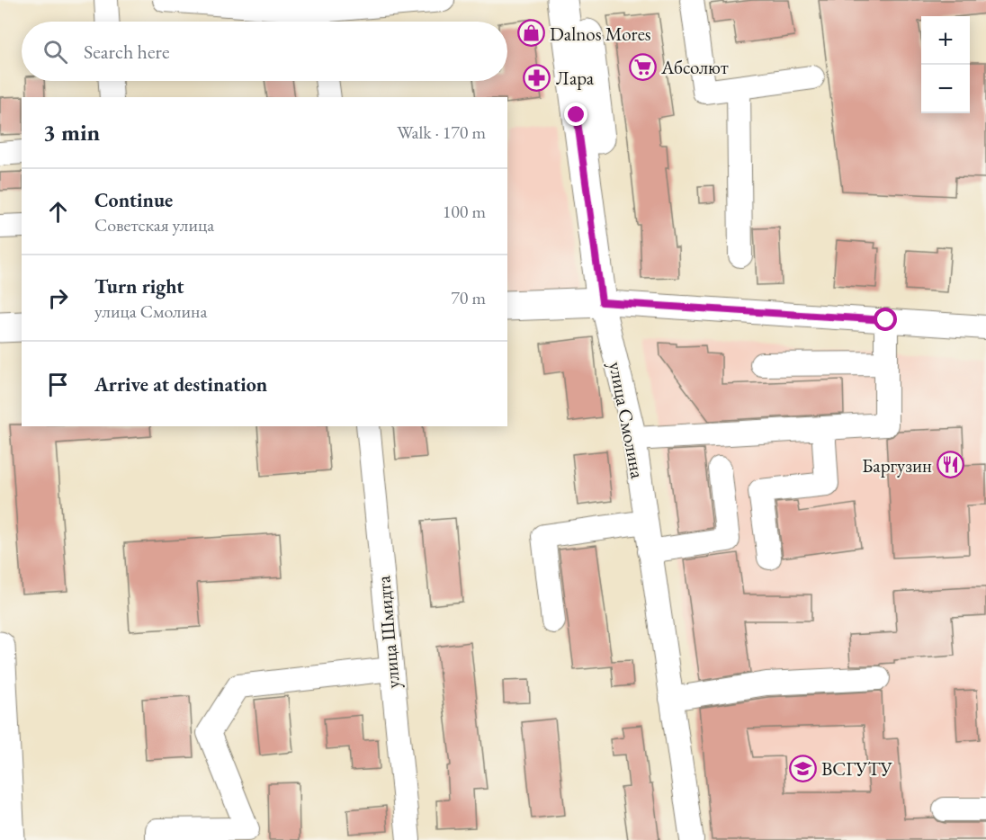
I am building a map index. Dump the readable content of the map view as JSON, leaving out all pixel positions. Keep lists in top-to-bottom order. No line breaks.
{"streets":{"main road":["улица Смолина"],"street":["улица Шмидта"]},"places":{"shop":["Dalnos Mores"],"supermarket":["Абсолют"],"pharmacy":["Лара"],"restaurant":["Баргузин"],"school or university":["ВСГУТУ"]},"page":{"map_buttons":["+","−"],"search":"Search here","heading":["3 min","Walk · 170 m"],"list":[["Continue","Советская улица","100 m"],["Turn right","улица Смолина","70 m"],"Arrive at destination"]}}
